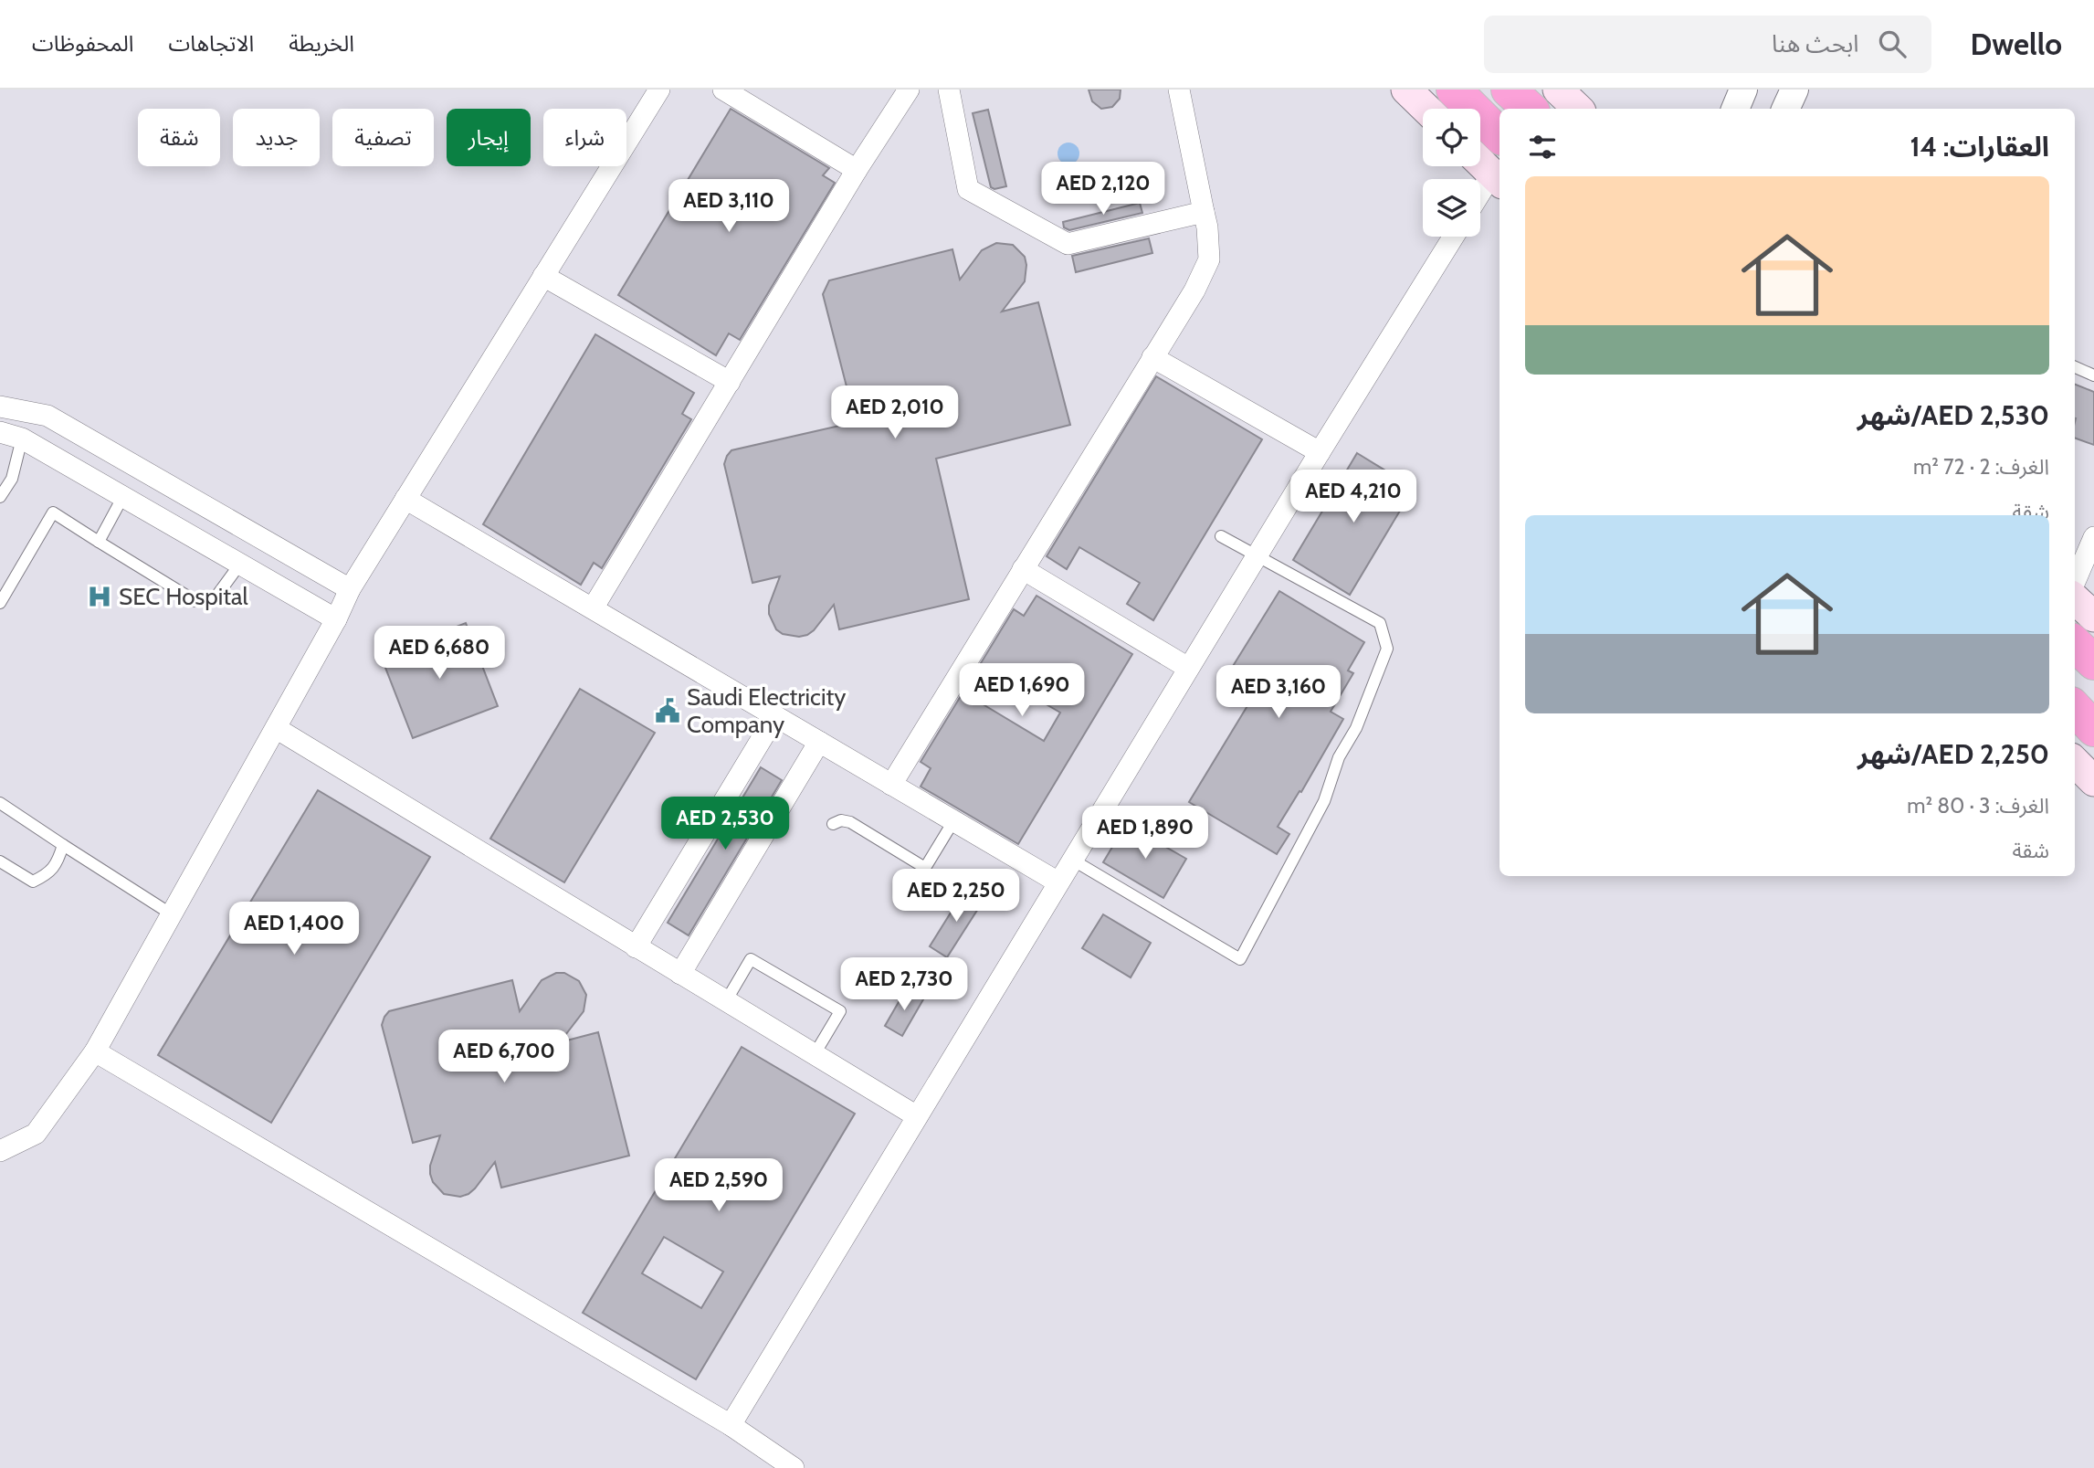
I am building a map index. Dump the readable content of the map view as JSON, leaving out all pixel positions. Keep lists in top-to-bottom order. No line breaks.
{"places":{"hospital":["SEC Hospital"],"public building":["Saudi Electricity Company"]},"page":{"header":"Dwello","search":"ابحث هنا","nav":["الخريطة","الاتجاهات","المحفوظات"],"chip":["شراء","إيجار","تصفية","جديد","شقة"],"heading":"العقارات: 14","price":["AED 2,120","AED 3,110","AED 2,010","AED 4,210","AED 6,680","AED 1,690","AED 3,160","AED 2,530","AED 1,890","AED 2,250","AED 1,400","AED 2,730","AED 6,700","AED 2,590"],"list":[{"name":"AED 2,530/شهر","note":"الغرف: 2 · 72 m² · شقة"},{"name":"AED 2,250/شهر","note":"الغرف: 3 · 80 m² · شقة"}]}}
